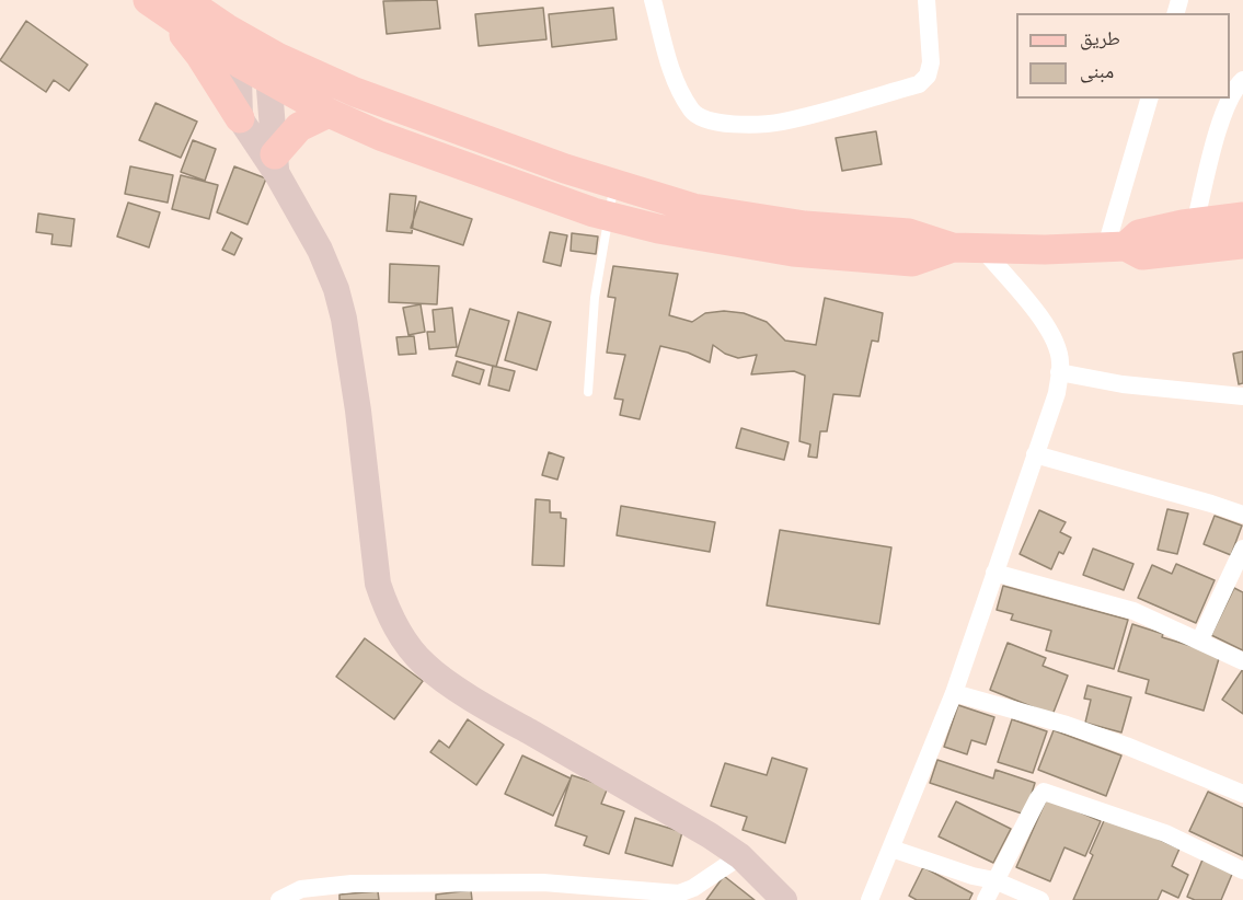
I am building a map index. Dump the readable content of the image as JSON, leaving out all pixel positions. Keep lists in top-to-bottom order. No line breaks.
{"legend":["طريق","مبنى"]}
